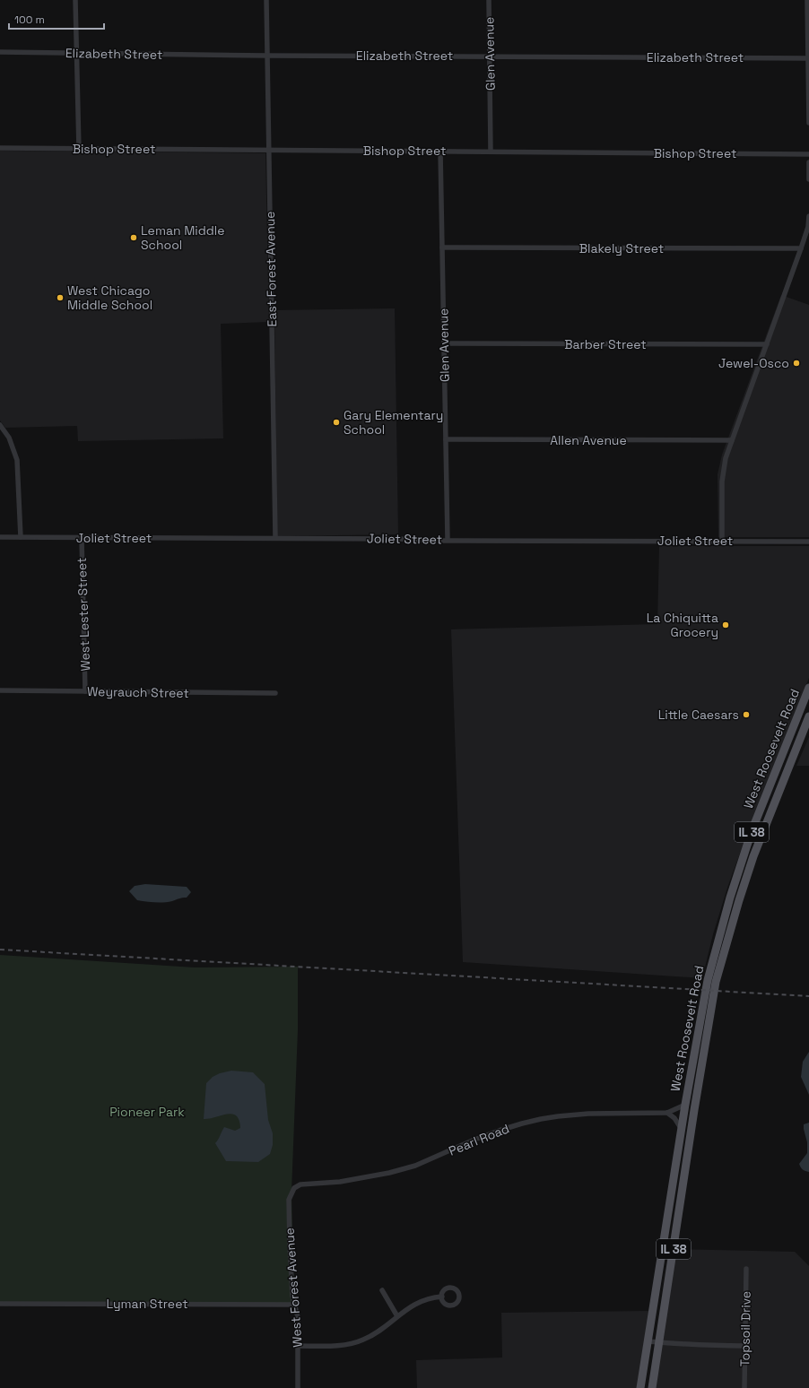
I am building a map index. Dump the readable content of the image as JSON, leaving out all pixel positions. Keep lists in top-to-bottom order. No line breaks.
{"streets":{"main road":["West Roosevelt Road","IL 38"],"street":["Elizabeth Street","Glen Avenue","Bishop Street","Blakely Street","East Forest Avenue","Barber Street","Allen Avenue","Joliet Street","West Lester Street","Weyrauch Street","Pearl Road","West Forest Avenue","Lyman Street","Topsoil Drive"]},"crossings":[["Elizabeth Street","Glen Avenue"],["Elizabeth Street","East Forest Avenue"],["Glen Avenue","Bishop Street"],["Glen Avenue","Blakely Street"],["Glen Avenue","Barber Street"],["Glen Avenue","Allen Avenue"],["Glen Avenue","Joliet Street"],["Bishop Street","East Forest Avenue"],["East Forest Avenue","Joliet Street"],["Joliet Street","West Lester Street"],["West Lester Street","Weyrauch Street"],["West Roosevelt Road","Pearl Road"],["Pearl Road","West Forest Avenue"],["West Forest Avenue","Lyman Street"]],"parks":["Pioneer Park"],"places":["Leman Middle School","West Chicago Middle School","Jewel-Osco","Gary Elementary School","La Chiquitta Grocery","Little Caesars"],"scale_bar":"100 m"}
